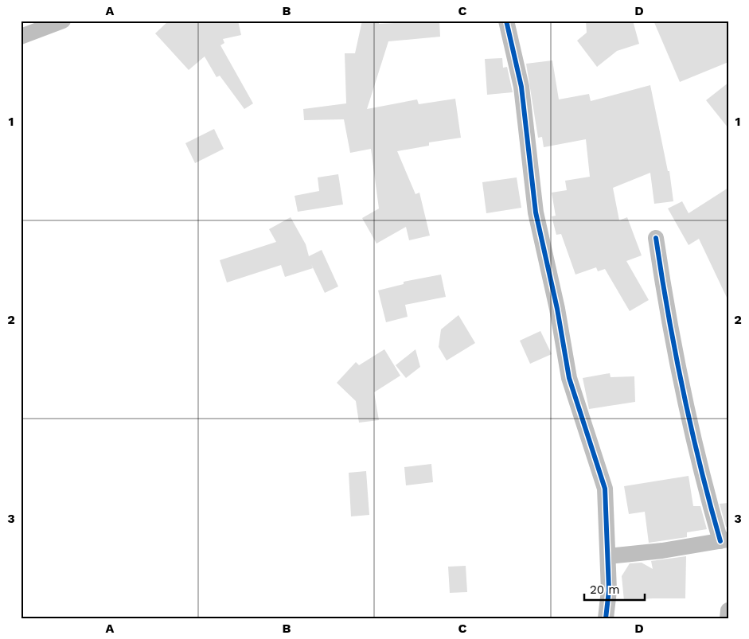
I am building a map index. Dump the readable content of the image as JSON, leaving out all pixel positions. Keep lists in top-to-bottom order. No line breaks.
{"scale_bar":"20 m","grid":{"columns":["A","B","C","D"],"rows":["1","2","3"]}}
